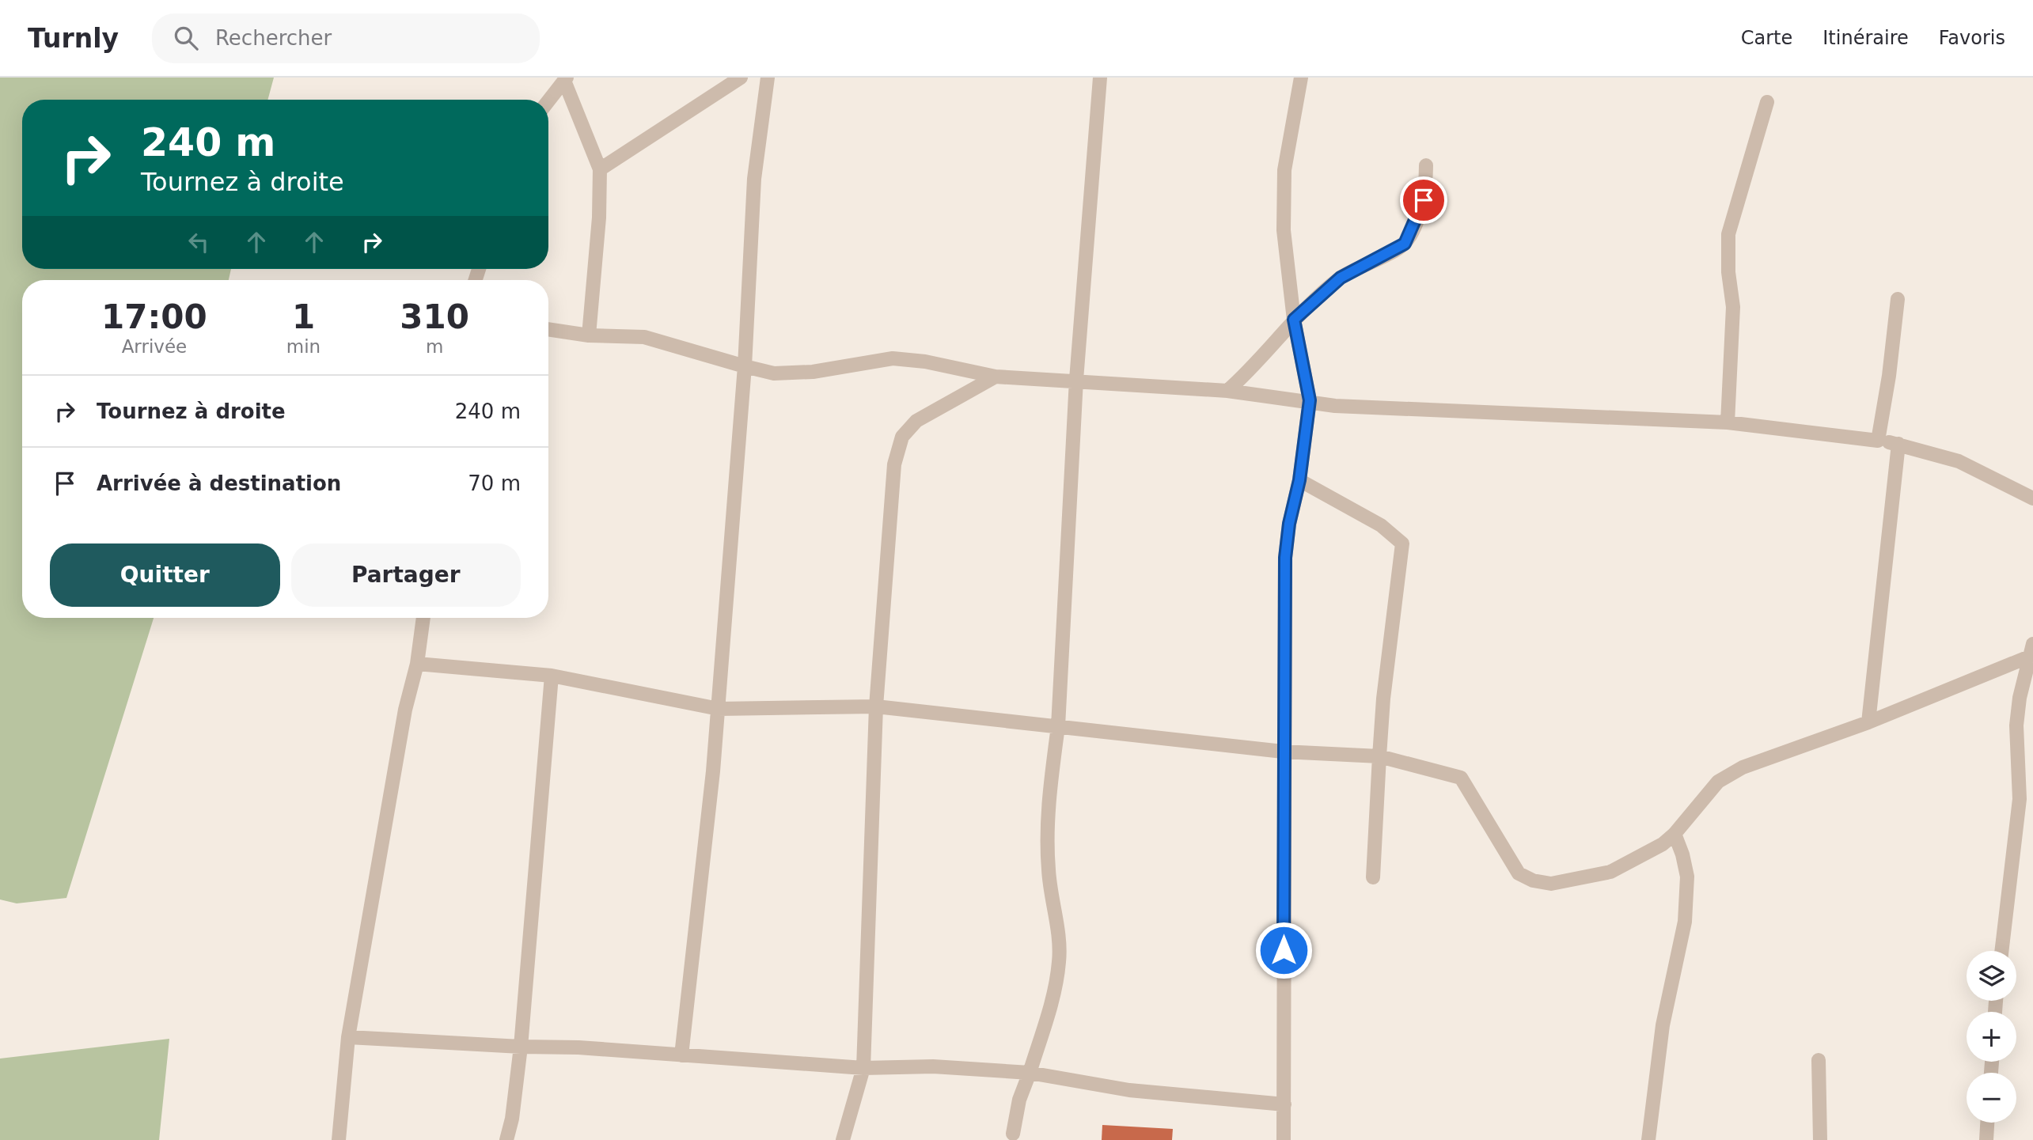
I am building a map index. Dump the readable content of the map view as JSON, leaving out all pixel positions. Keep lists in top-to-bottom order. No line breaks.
{"page":{"header":"Turnly","search":"Rechercher","nav":["Carte","Itinéraire","Favoris"],"turn":["240 m","Tournez à droite"],"eta":["17:00","Arrivée","1","min","310","m"],"list":[{"name":"Tournez à droite","value":"240 m"},{"name":"Arrivée à destination","value":"70 m"}],"buttons":["Quitter","Partager"],"map_buttons":["+","−"]}}
